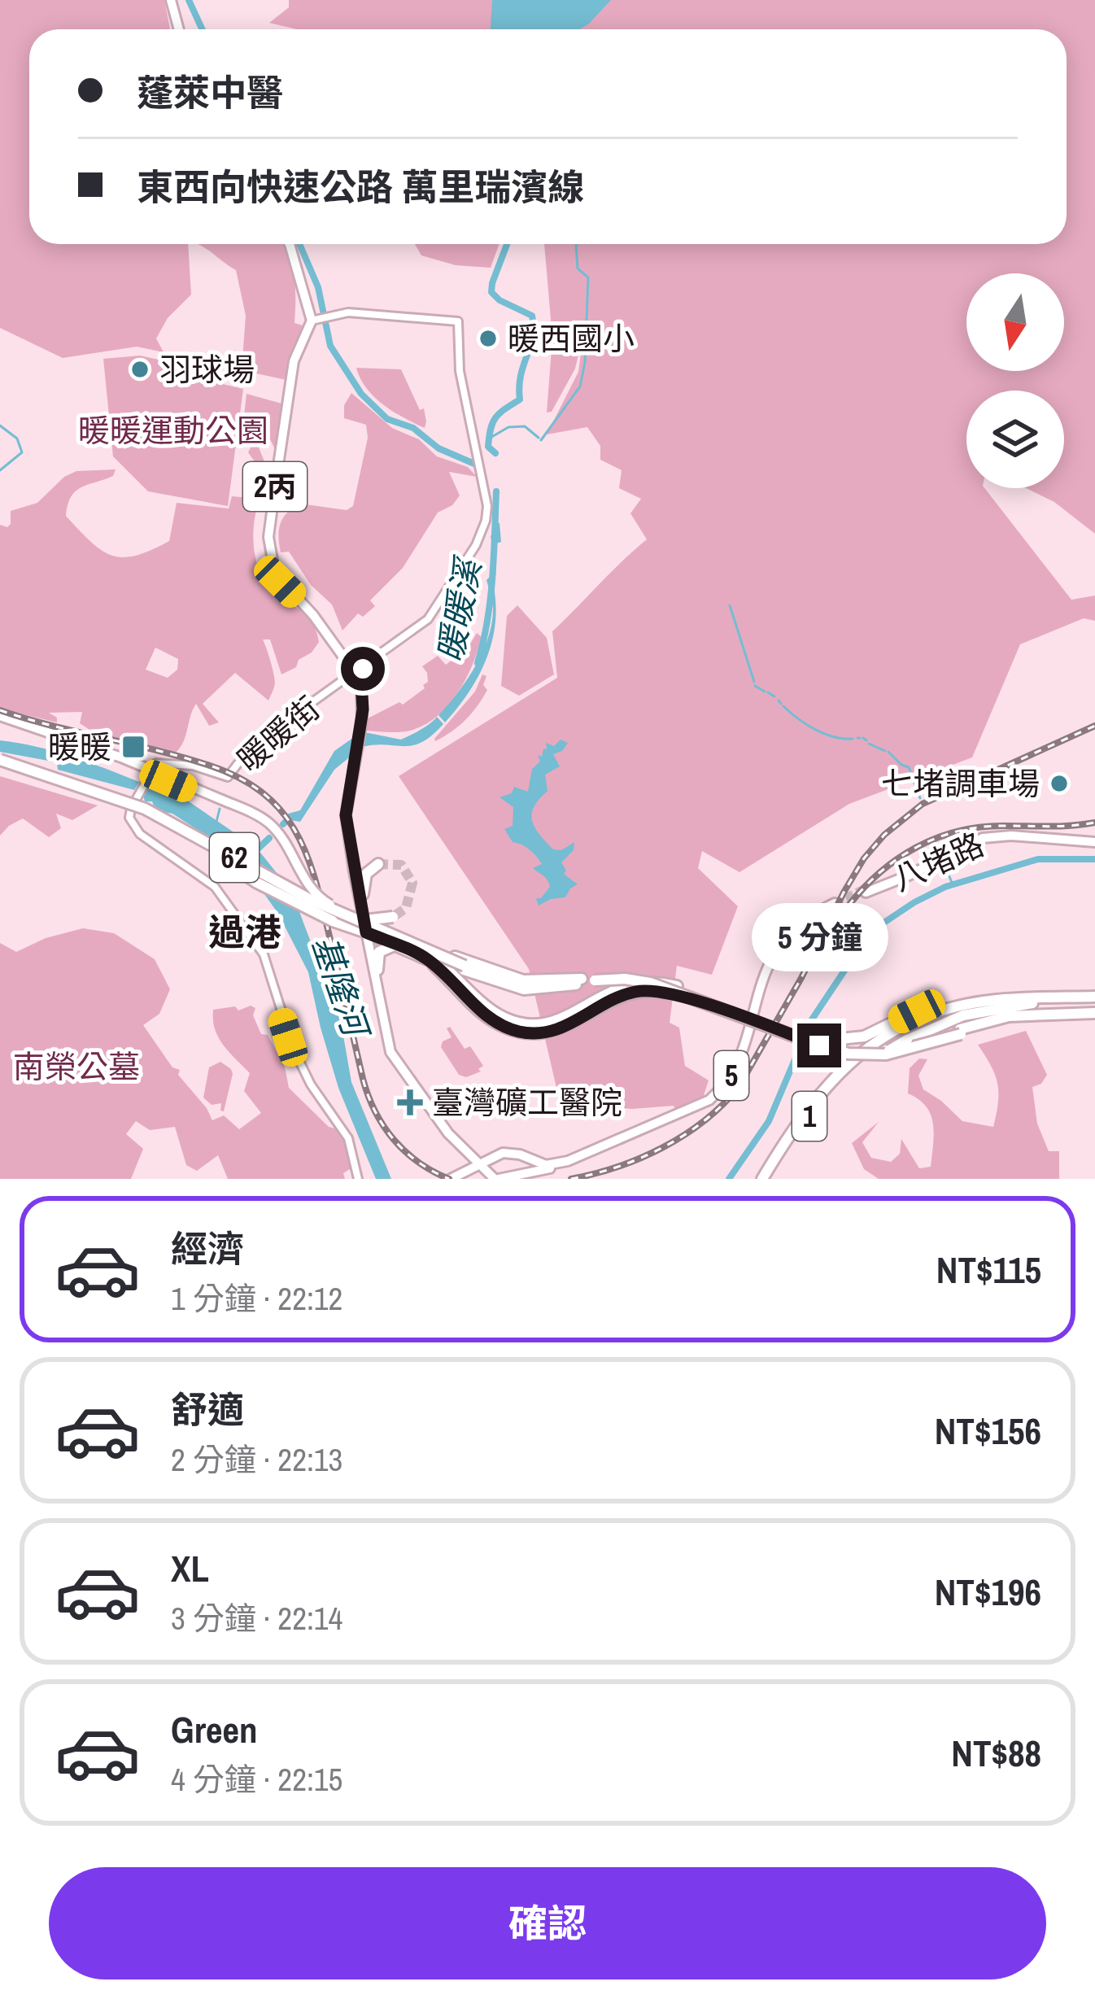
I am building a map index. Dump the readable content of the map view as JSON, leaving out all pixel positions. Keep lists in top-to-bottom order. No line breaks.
{"streets":{"highway":["62","1"],"main road":["2丙","八堵路","5"],"street":["暖暖街"]},"crossings":[["2丙","暖暖街"]],"districts":["過港"],"water":["暖暖溪","基隆河"],"parks":["暖暖運動公園","南榮公墓"],"places":{"other":["暖西國小","羽球場","七堵調車場"],"transit":["暖暖"],"health":["臺灣礦工醫院"]},"north":"bottom","page":{"banner":["蓬萊中醫","東西向快速公路 萬里瑞濱線"],"bubble":"5 分鐘","list":[{"name":"經濟","note":"1 分鐘 · 22:12","value":"NT$115"},{"name":"舒適","note":"2 分鐘 · 22:13","value":"NT$156"},{"name":"XL","note":"3 分鐘 · 22:14","value":"NT$196"},{"name":"Green","note":"4 分鐘 · 22:15","value":"NT$88"}],"buttons":"確認"}}
